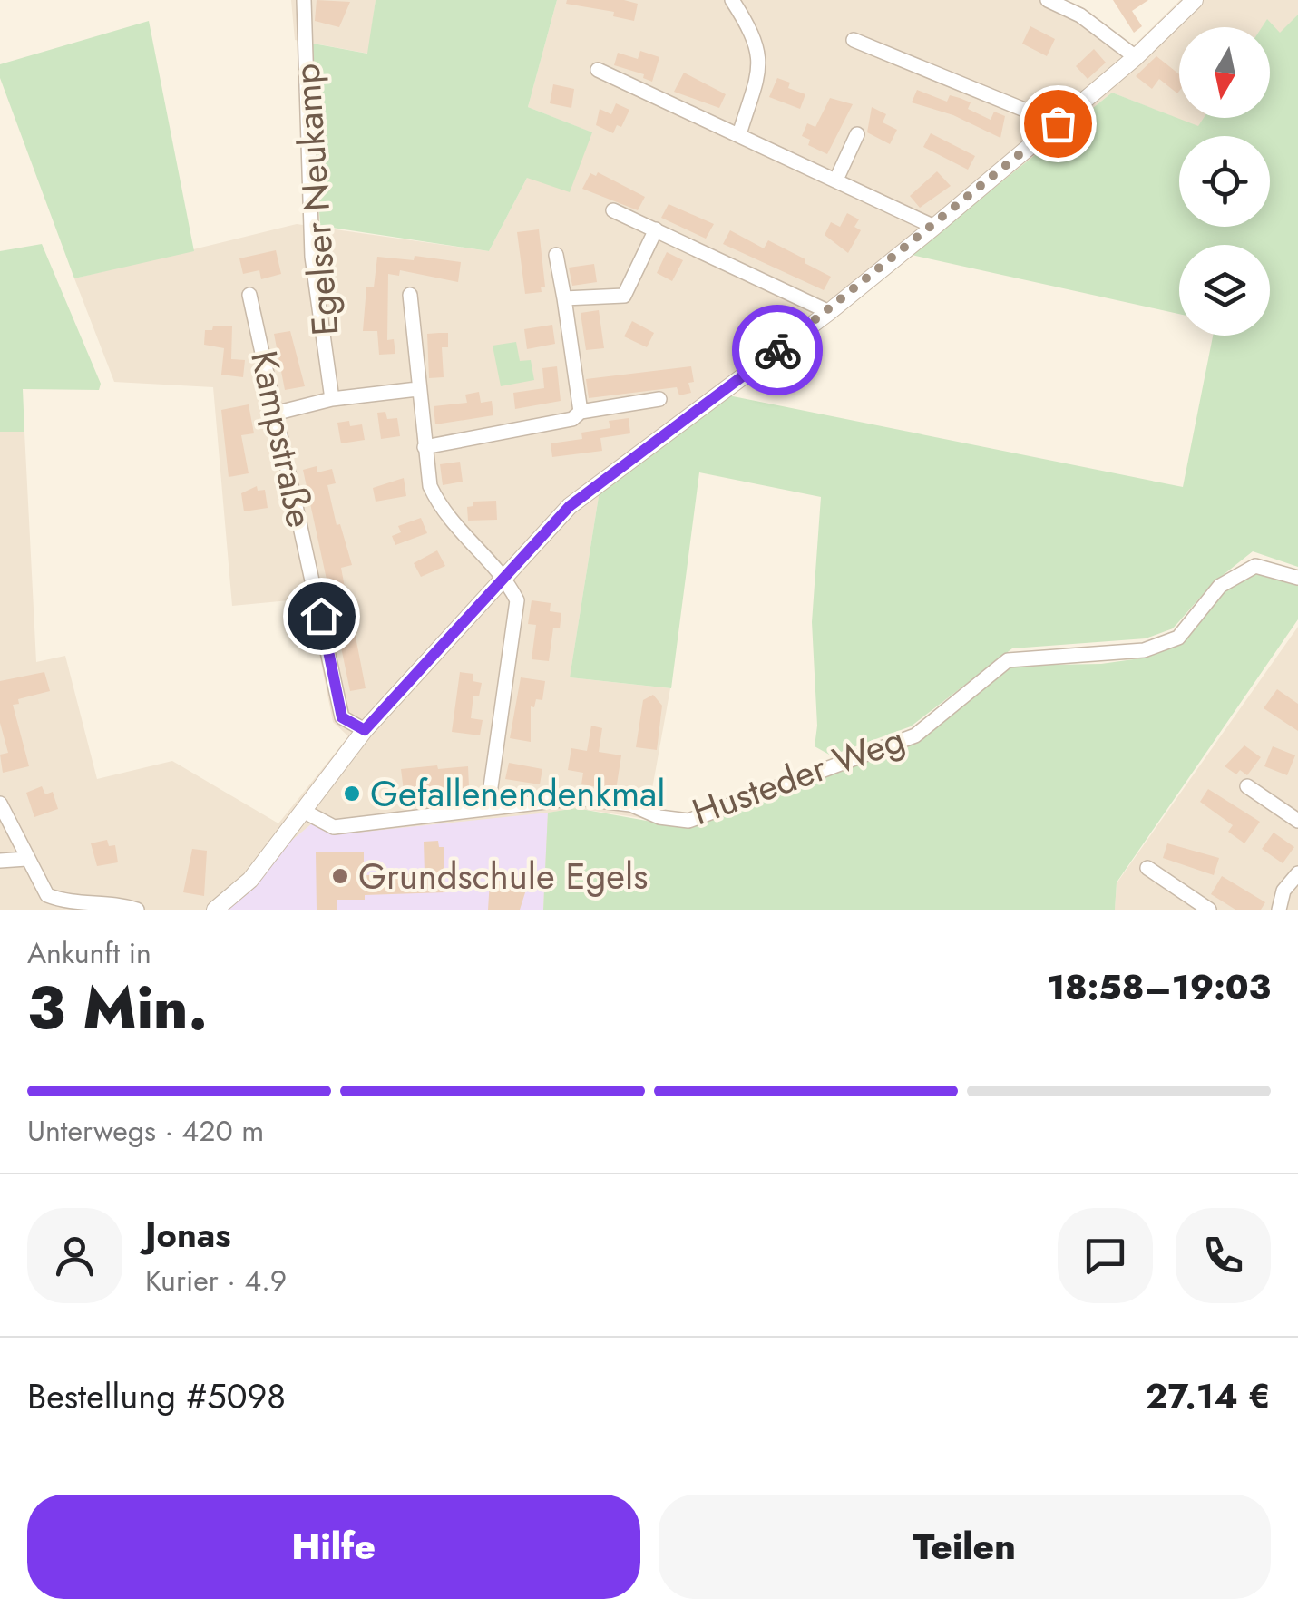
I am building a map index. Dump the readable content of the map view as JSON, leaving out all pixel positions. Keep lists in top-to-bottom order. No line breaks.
{"streets":{"street":["Egelser Neukamp","Kampstraße","Husteder Weg"]},"places":["Gefallenendenkmal","Grundschule Egels"],"north":"bottom","page":{"heading":["3 Min.","Ankunft in","18:58–19:03"],"panel":["Jonas","Kurier · 4.9","Bestellung #5098","27.14 €"],"bar":"Unterwegs · 420 m","buttons":["Hilfe","Teilen"]}}
